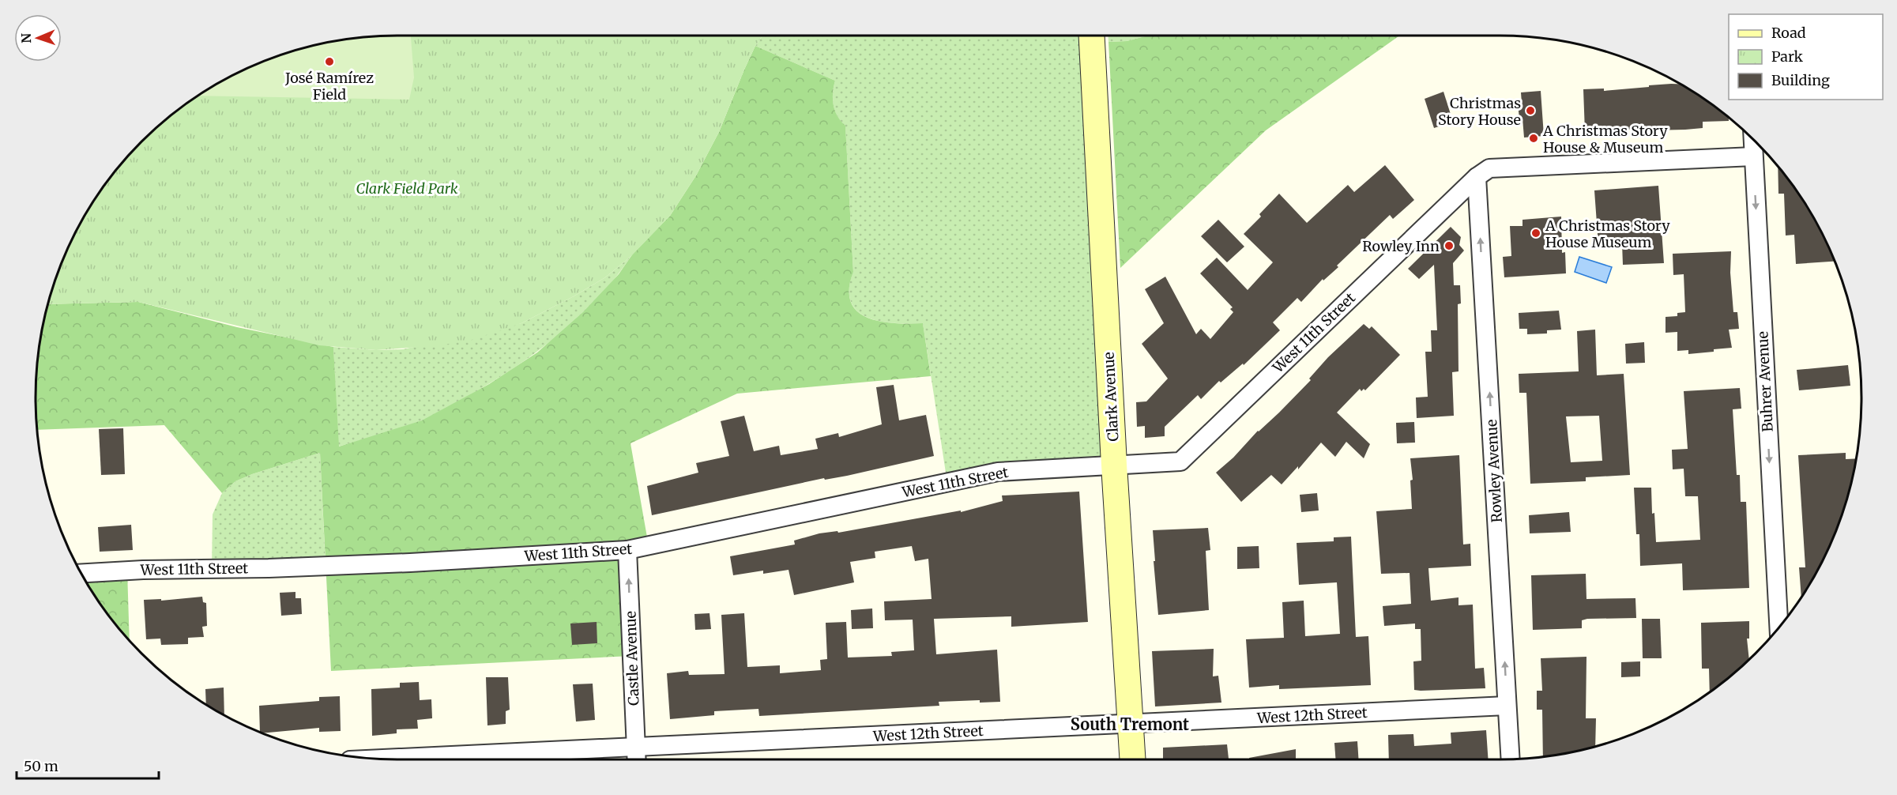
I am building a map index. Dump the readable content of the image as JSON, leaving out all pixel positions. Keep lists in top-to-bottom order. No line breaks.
{"streets":{"street":["West 11th Street","Buhrer Avenue","Clark Avenue","Rowley Avenue","Castle Avenue","West 12th Street"]},"crossings":[["West 11th Street","Buhrer Avenue"],["West 11th Street","Clark Avenue"],["West 11th Street","Rowley Avenue"],["West 11th Street","Castle Avenue"],["Clark Avenue","West 12th Street"],["Rowley Avenue","West 12th Street"],["Castle Avenue","West 12th Street"]],"one_way":["Buhrer Avenue","Rowley Avenue","Castle Avenue"],"districts":["South Tremont"],"parks":["Clark Field Park"],"places":["José Ramírez Field","Christmas Story House","A Christmas Story House & Museum","A Christmas Story House Museum","Rowley Inn"],"legend":["Road","Park","Building"],"scale_bar":"50 m","north":"left"}
